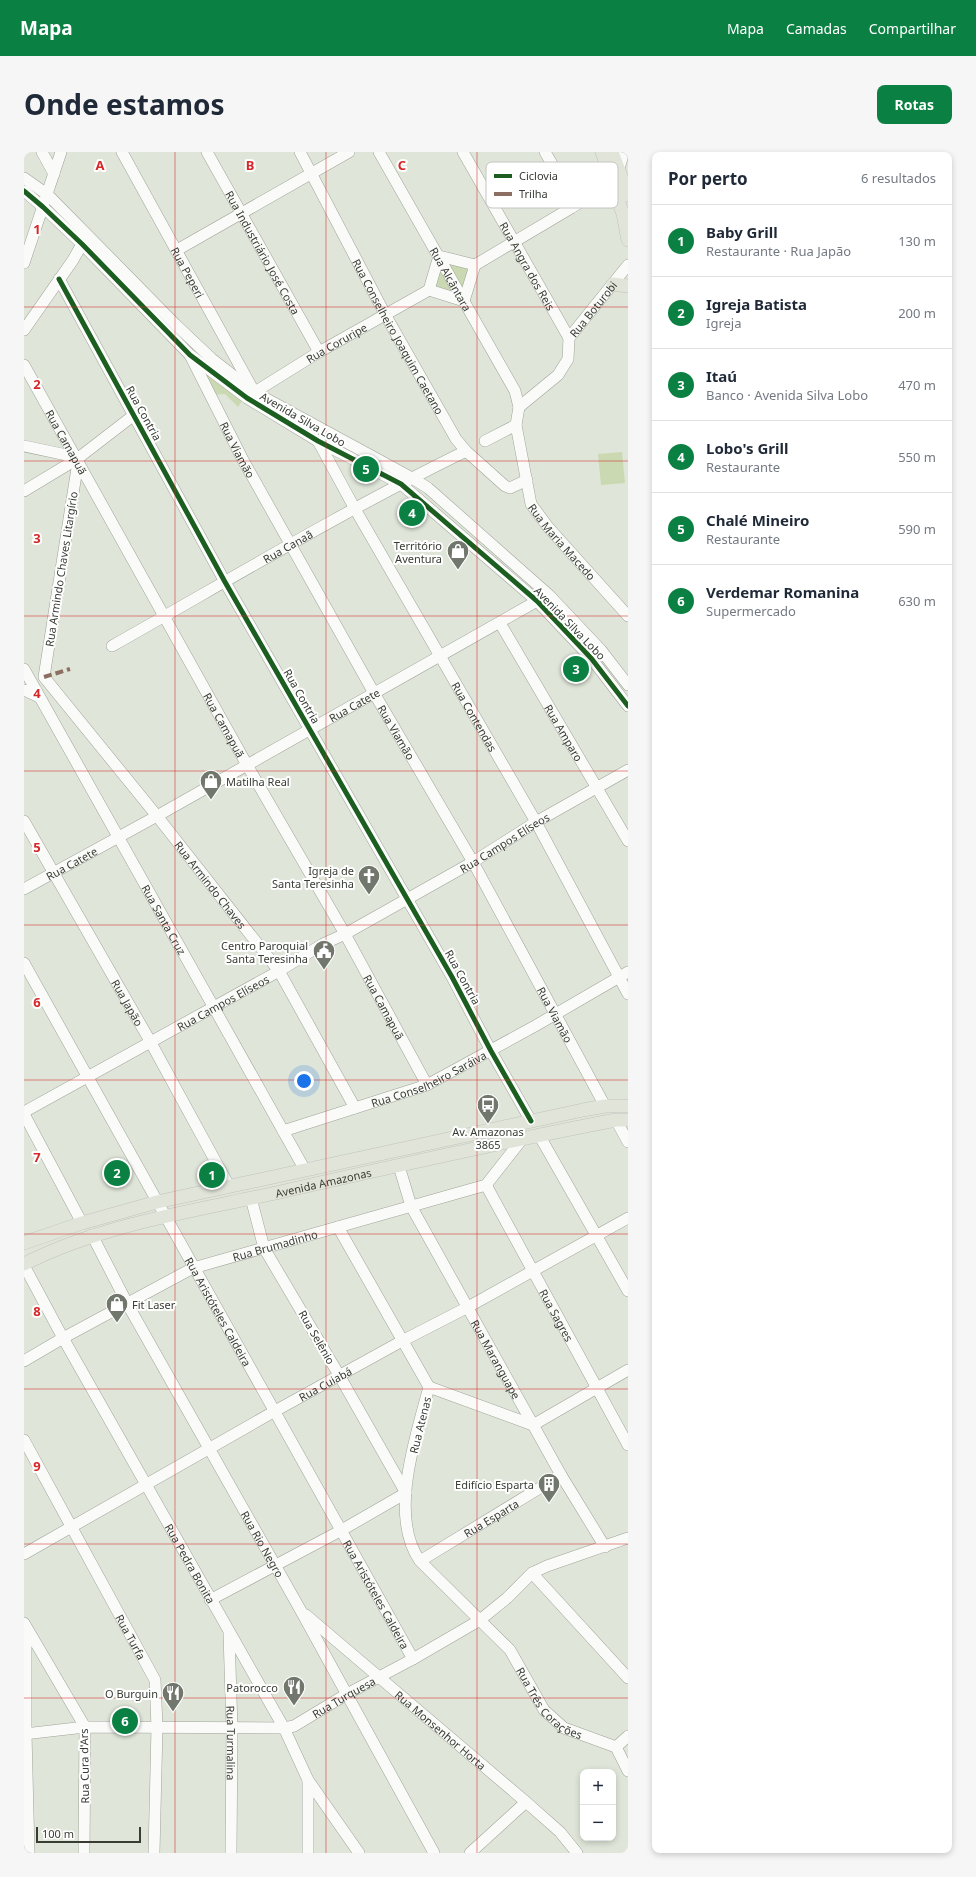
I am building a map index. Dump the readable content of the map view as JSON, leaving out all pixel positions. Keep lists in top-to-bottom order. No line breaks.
{"streets":{"main road":["Avenida Amazonas"],"street":["Rua Industriário José Costa","Rua Angra dos Reis","Rua Peperi","Rua Alcântara","Rua Boturobi","Rua Conselheiro Joaquim Caetano","Rua Coruripe","Rua Contria","Avenida Silva Lobo","Rua Camapuã","Rua Viamão","Rua Maria Macedo","Rua Canaã","Rua Armindo Chaves Litargírio","Rua Catete","Rua Contendas","Rua Amparo","Rua Campos Elíseos","Rua Armindo Chaves","Rua Santa Cruz","Rua Japão","Rua Conselheiro Saráiva","Rua Brumadinho","Rua Aristóteles Caldeira","Rua Sagres","Rua Selênio","Rua Maranguape","Rua Cuiabá","Rua Atenas","Rua Esparta","Rua Rio Negro","Rua Pedra Bonita","Rua Turfa","Rua Turquesa","Rua Três Corações","Rua Monsenhor Horta","Rua Turmalina","Rua Cura d'Ars"]},"crossings":[["Rua Industriário José Costa","Rua Coruripe"],["Rua Angra dos Reis","Rua Boturobi"],["Rua Peperi","Rua Coruripe"],["Rua Peperi","Avenida Silva Lobo"],["Rua Alcântara","Rua Boturobi"],["Rua Alcântara","Rua Maria Macedo"],["Rua Boturobi","Rua Maria Macedo"],["Rua Conselheiro Joaquim Caetano","Rua Coruripe"],["Rua Conselheiro Joaquim Caetano","Rua Maria Macedo"],["Rua Conselheiro Joaquim Caetano","Rua Canaã"],["Rua Coruripe","Avenida Silva Lobo"],["Rua Contria","Rua Canaã"],["Rua Contria","Rua Catete"],["Rua Contria","Rua Campos Elíseos"],["Rua Contria","Rua Conselheiro Saráiva"],["Rua Contria","Avenida Amazonas"],["Avenida Silva Lobo","Rua Viamão"],["Avenida Silva Lobo","Rua Canaã"],["Avenida Silva Lobo","Rua Catete"],["Avenida Silva Lobo","Rua Contendas"],["Rua Camapuã","Rua Canaã"],["Rua Camapuã","Rua Armindo Chaves Litargírio"],["Rua Camapuã","Rua Catete"],["Rua Camapuã","Rua Campos Elíseos"],["Rua Camapuã","Rua Conselheiro Saráiva"],["Rua Viamão","Rua Canaã"],["Rua Viamão","Rua Catete"],["Rua Viamão","Rua Campos Elíseos"],["Rua Viamão","Rua Conselheiro Saráiva"],["Rua Viamão","Avenida Amazonas"],["Rua Canaã","Rua Contendas"],["Rua Armindo Chaves Litargírio","Rua Armindo Chaves"],["Rua Catete","Rua Contendas"],["Rua Catete","Rua Amparo"],["Rua Catete","Rua Armindo Chaves"],["Rua Catete","Rua Santa Cruz"],["Rua Catete","Rua Japão"],["Rua Contendas","Rua Campos Elíseos"],["Rua Contendas","Rua Conselheiro Saráiva"],["Rua Amparo","Rua Campos Elíseos"],["Rua Campos Elíseos","Rua Armindo Chaves"],["Rua Campos Elíseos","Rua Santa Cruz"],["Rua Campos Elíseos","Rua Japão"],["Rua Campos Elíseos","Rua Aristóteles Caldeira"],["Rua Armindo Chaves","Rua Conselheiro Saráiva"],["Rua Santa Cruz","Rua Conselheiro Saráiva"],["Rua Santa Cruz","Avenida Amazonas"],["Rua Japão","Avenida Amazonas"],["Avenida Amazonas","Rua Aristóteles Caldeira"],["Avenida Amazonas","Rua Selênio"],["Avenida Amazonas","Rua Maranguape"],["Avenida Amazonas","Rua Rio Negro"],["Avenida Amazonas","Rua Pedra Bonita"],["Rua Brumadinho","Rua Aristóteles Caldeira"],["Rua Brumadinho","Rua Sagres"],["Rua Brumadinho","Rua Selênio"],["Rua Brumadinho","Rua Maranguape"],["Rua Brumadinho","Rua Atenas"],["Rua Brumadinho","Rua Rio Negro"],["Rua Brumadinho","Rua Pedra Bonita"],["Rua Aristóteles Caldeira","Rua Cuiabá"],["Rua Aristóteles Caldeira","Rua Turquesa"],["Rua Sagres","Rua Cuiabá"],["Rua Selênio","Rua Cuiabá"],["Rua Selênio","Rua Atenas"],["Rua Maranguape","Rua Cuiabá"],["Rua Maranguape","Rua Esparta"],["Rua Maranguape","Rua Turquesa"],["Rua Cuiabá","Rua Atenas"],["Rua Cuiabá","Rua Rio Negro"],["Rua Cuiabá","Rua Pedra Bonita"],["Rua Cuiabá","Rua Turfa"],["Rua Atenas","Rua Esparta"],["Rua Atenas","Rua Turquesa"],["Rua Atenas","Rua Três Corações"],["Rua Rio Negro","Rua Turquesa"],["Rua Rio Negro","Rua Monsenhor Horta"],["Rua Pedra Bonita","Rua Turquesa"],["Rua Pedra Bonita","Rua Turmalina"],["Rua Turfa","Rua Turquesa"],["Rua Turquesa","Rua Três Corações"],["Rua Turquesa","Rua Monsenhor Horta"],["Rua Turquesa","Rua Turmalina"],["Rua Turquesa","Rua Cura d'Ars"]],"places":{"shop":["Território Aventura","Matilha Real","Fit Laser"],"church":["Igreja de Santa Teresinha"],"public building":["Centro Paroquial Santa Teresinha"],"bus stop":["Av. Amazonas 3865"],"building":["Edifício Esparta"],"restaurant":["Patorocco","O Burguin"]},"legend":["Ciclovia","Trilha"],"scale_bar":"100 m","page":{"header":"Mapa","nav":["Mapa","Camadas","Compartilhar"],"title":"Onde estamos","buttons":"Rotas","heading":["Por perto","6 resultados"],"list":[{"mark":"1","name":"Baby Grill","note":"Restaurante · Rua Japão","value":"130 m"},{"mark":"2","name":"Igreja Batista","note":"Igreja","value":"200 m"},{"mark":"3","name":"Itaú","note":"Banco · Avenida Silva Lobo","value":"470 m"},{"mark":"4","name":"Lobo's Grill","note":"Restaurante","value":"550 m"},{"mark":"5","name":"Chalé Mineiro","note":"Restaurante","value":"590 m"},{"mark":"6","name":"Verdemar Romanina","note":"Supermercado","value":"630 m"}],"pins":["5","4","3","2","1","6"],"map_buttons":["+","−"],"scale":"100 m"},"grid":{"columns":["A","B","C"],"rows":["1","2","3","4","5","6","7","8","9"]}}
